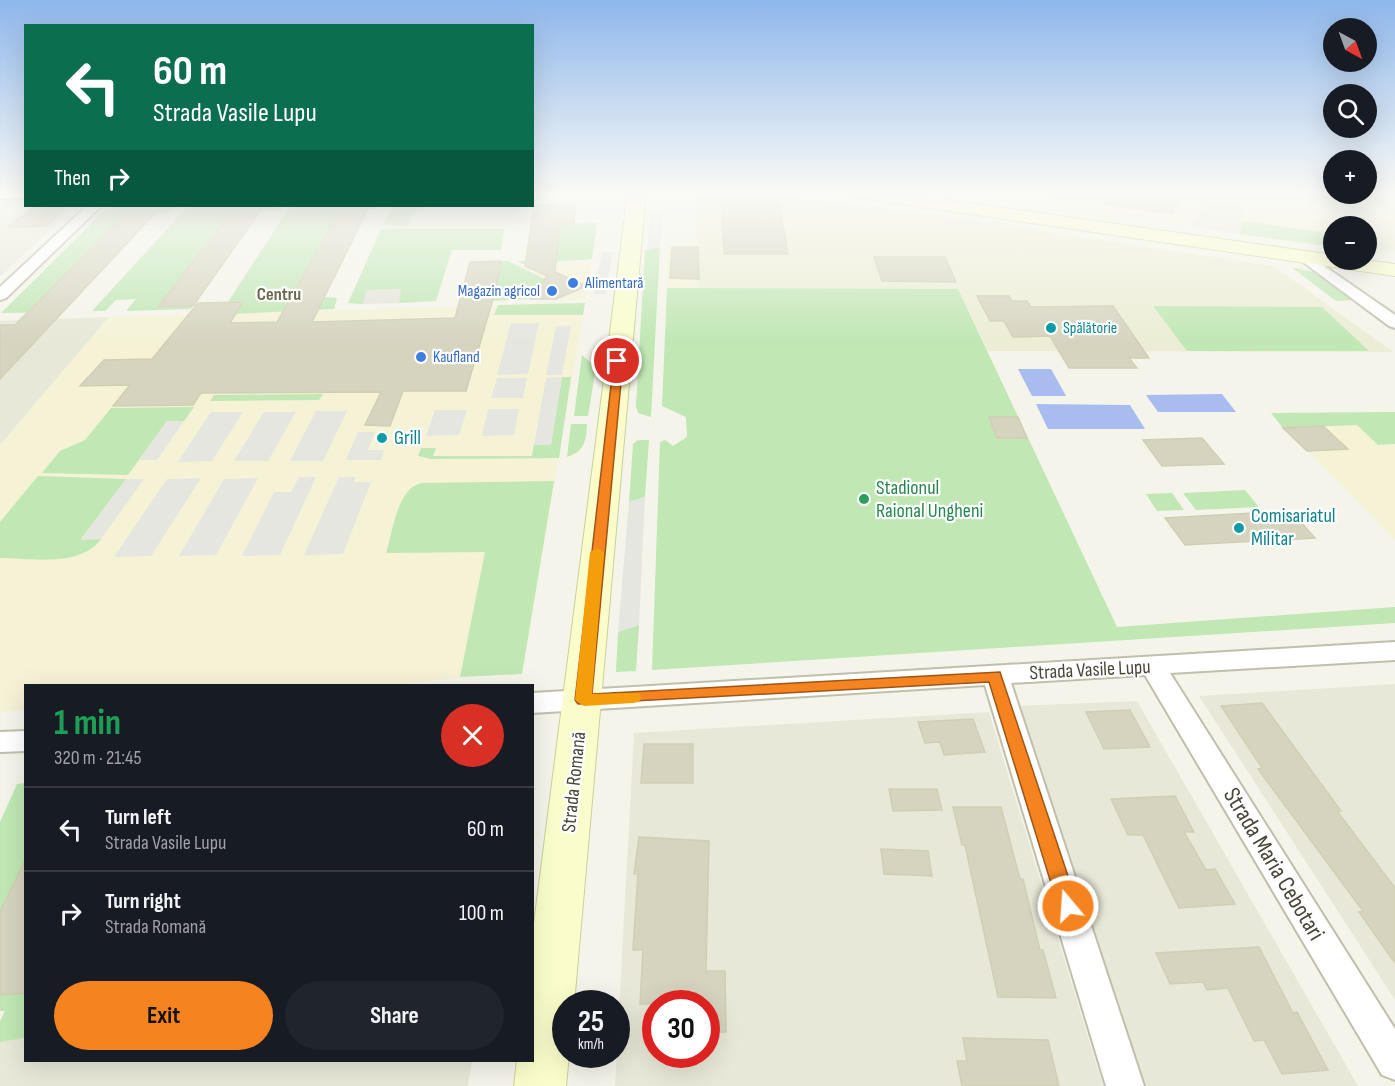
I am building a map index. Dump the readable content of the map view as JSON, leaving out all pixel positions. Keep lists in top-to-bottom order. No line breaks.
{"streets":{"main road":["Strada Romană"],"street":["Strada Vasile Lupu","Strada Maria Cebotari"]},"crossings":[["Strada Vasile Lupu","Strada Romană"],["Strada Vasile Lupu","Strada Maria Cebotari"]],"districts":["Centru"],"places":["Alimentară","Magazin agricol","Spălătorie","Kaufland","Grill","Stadionul Raional Ungheni","Comisariatul Militar"],"north":"bottom right","page":{"map_buttons":["+","−"],"turn":["60 m","Strada Vasile Lupu"],"then":"Then","heading":["1 min","320 m · 21:45"],"list":[{"name":"Turn left","note":"Strada Vasile Lupu","value":"60 m"},{"name":"Turn right","note":"Strada Romană","value":"100 m"}],"buttons":["Exit","Share"],"speed":"25 km/h","limit":"30"}}
